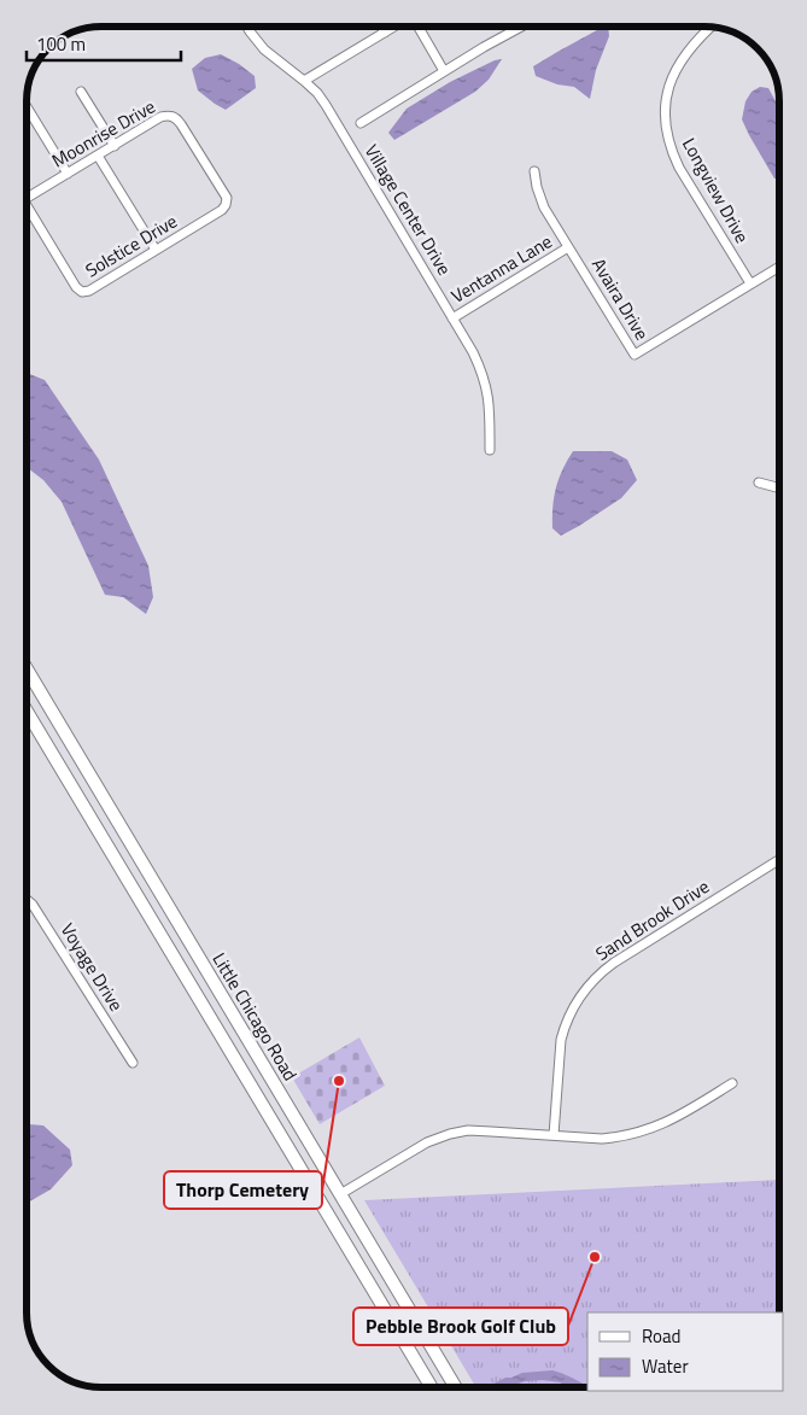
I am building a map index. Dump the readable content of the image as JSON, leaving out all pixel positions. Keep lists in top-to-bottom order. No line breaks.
{"streets":{"main road":["Little Chicago Road"],"street":["Moonrise Drive","Longview Drive","Village Center Drive","Solstice Drive","Ventanna Lane","Avaira Drive","Sand Brook Drive","Voyage Drive"]},"crossings":[["Moonrise Drive","Solstice Drive"],["Longview Drive","Avaira Drive"],["Village Center Drive","Ventanna Lane"],["Ventanna Lane","Avaira Drive"]],"places":["Thorp Cemetery","Pebble Brook Golf Club"],"legend":["Road","Water"],"scale_bar":"100 m"}
